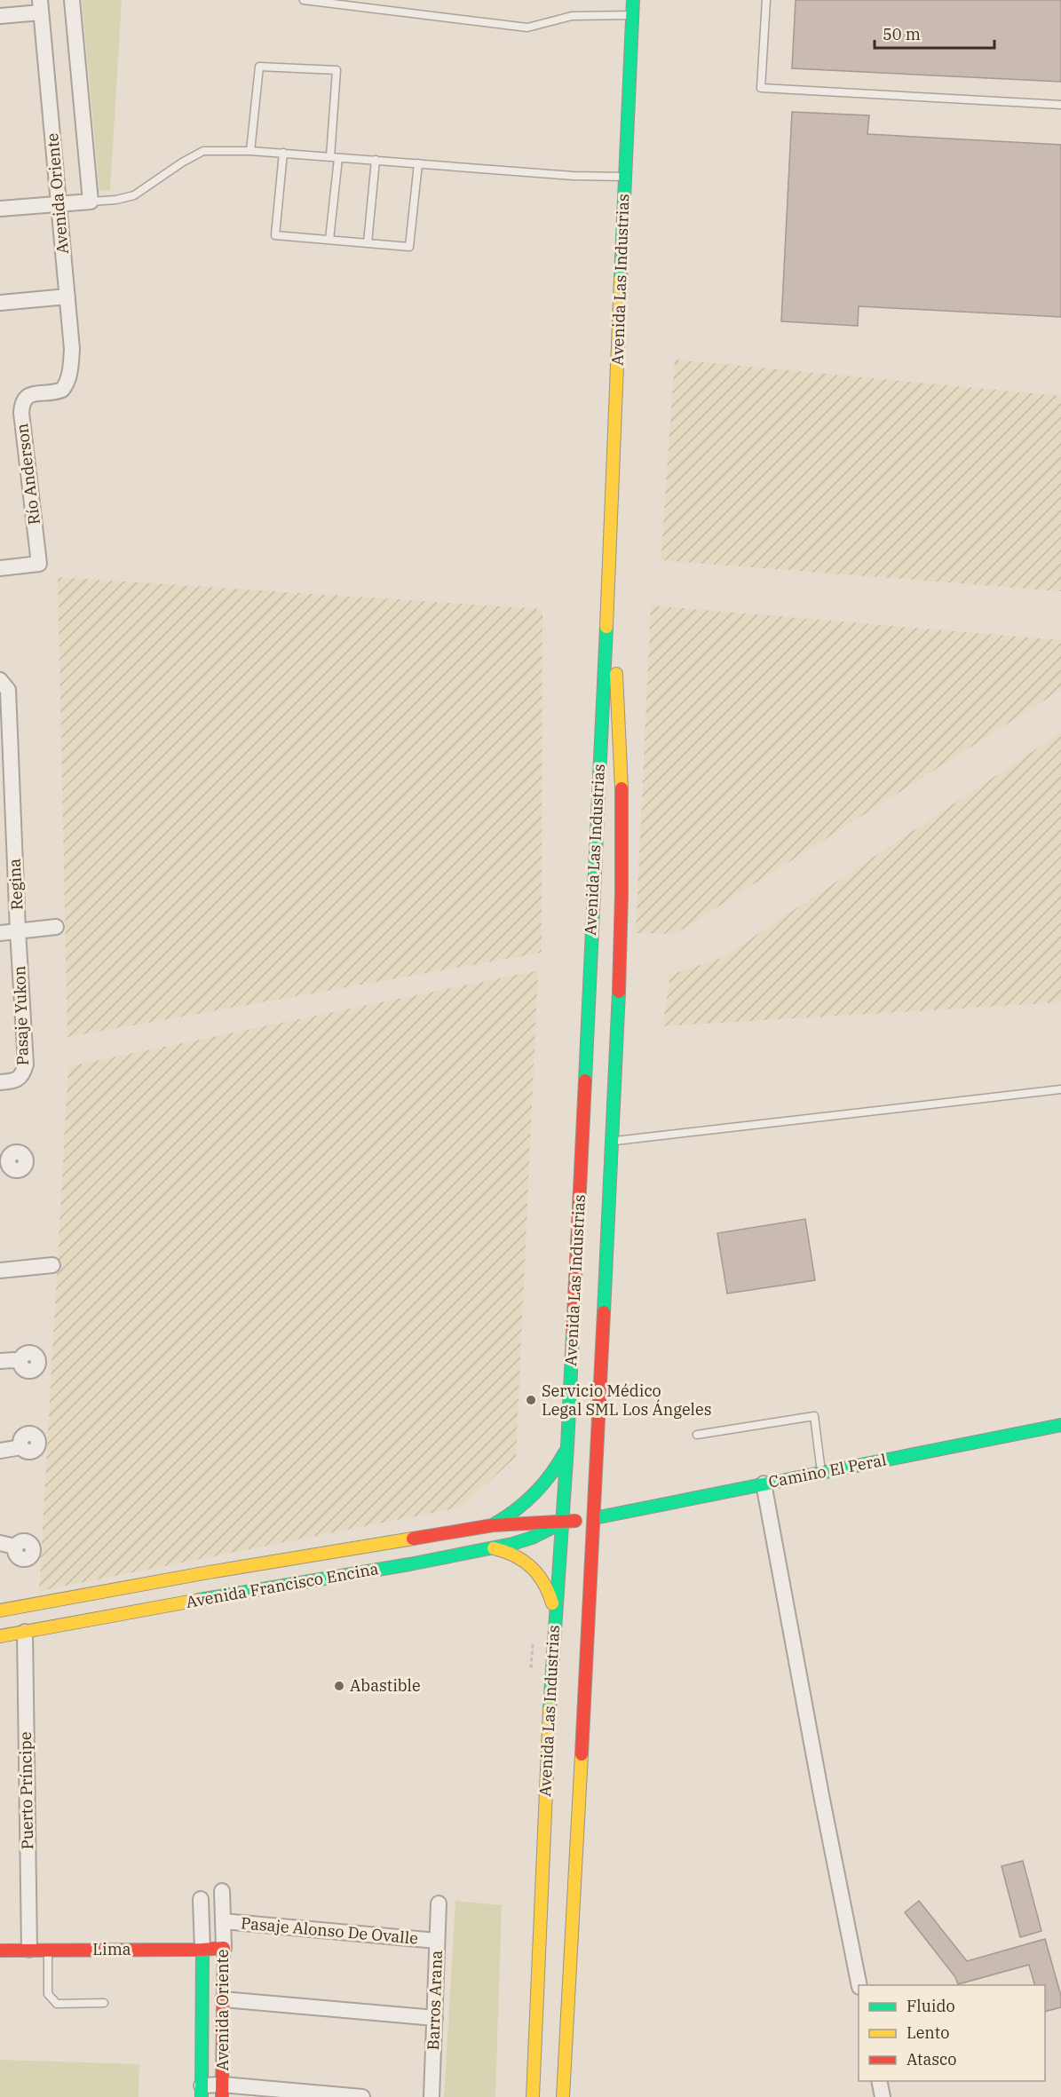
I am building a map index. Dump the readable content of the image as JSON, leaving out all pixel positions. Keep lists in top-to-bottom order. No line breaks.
{"streets":{"main road":["Avenida Oriente","Avenida Las Industrias","Camino El Peral","Avenida Francisco Encina","Lima"],"street":["Río Anderson","Regina","Pasaje Yukon","Puerto Príncipe","Pasaje Alonso De Ovalle","Barros Arana"]},"crossings":[["Avenida Oriente","Río Anderson"],["Avenida Oriente","Pasaje Alonso De Ovalle"],["Avenida Oriente","Lima"],["Avenida Las Industrias","Camino El Peral"],["Avenida Las Industrias","Avenida Francisco Encina"],["Regina","Pasaje Yukon"],["Camino El Peral","Avenida Francisco Encina"],["Avenida Francisco Encina","Puerto Príncipe"],["Puerto Príncipe","Lima"],["Pasaje Alonso De Ovalle","Barros Arana"]],"places":["Servicio Médico Legal SML Los Ángeles","Abastible"],"legend":["Fluido","Lento","Atasco"],"scale_bar":"50 m"}
